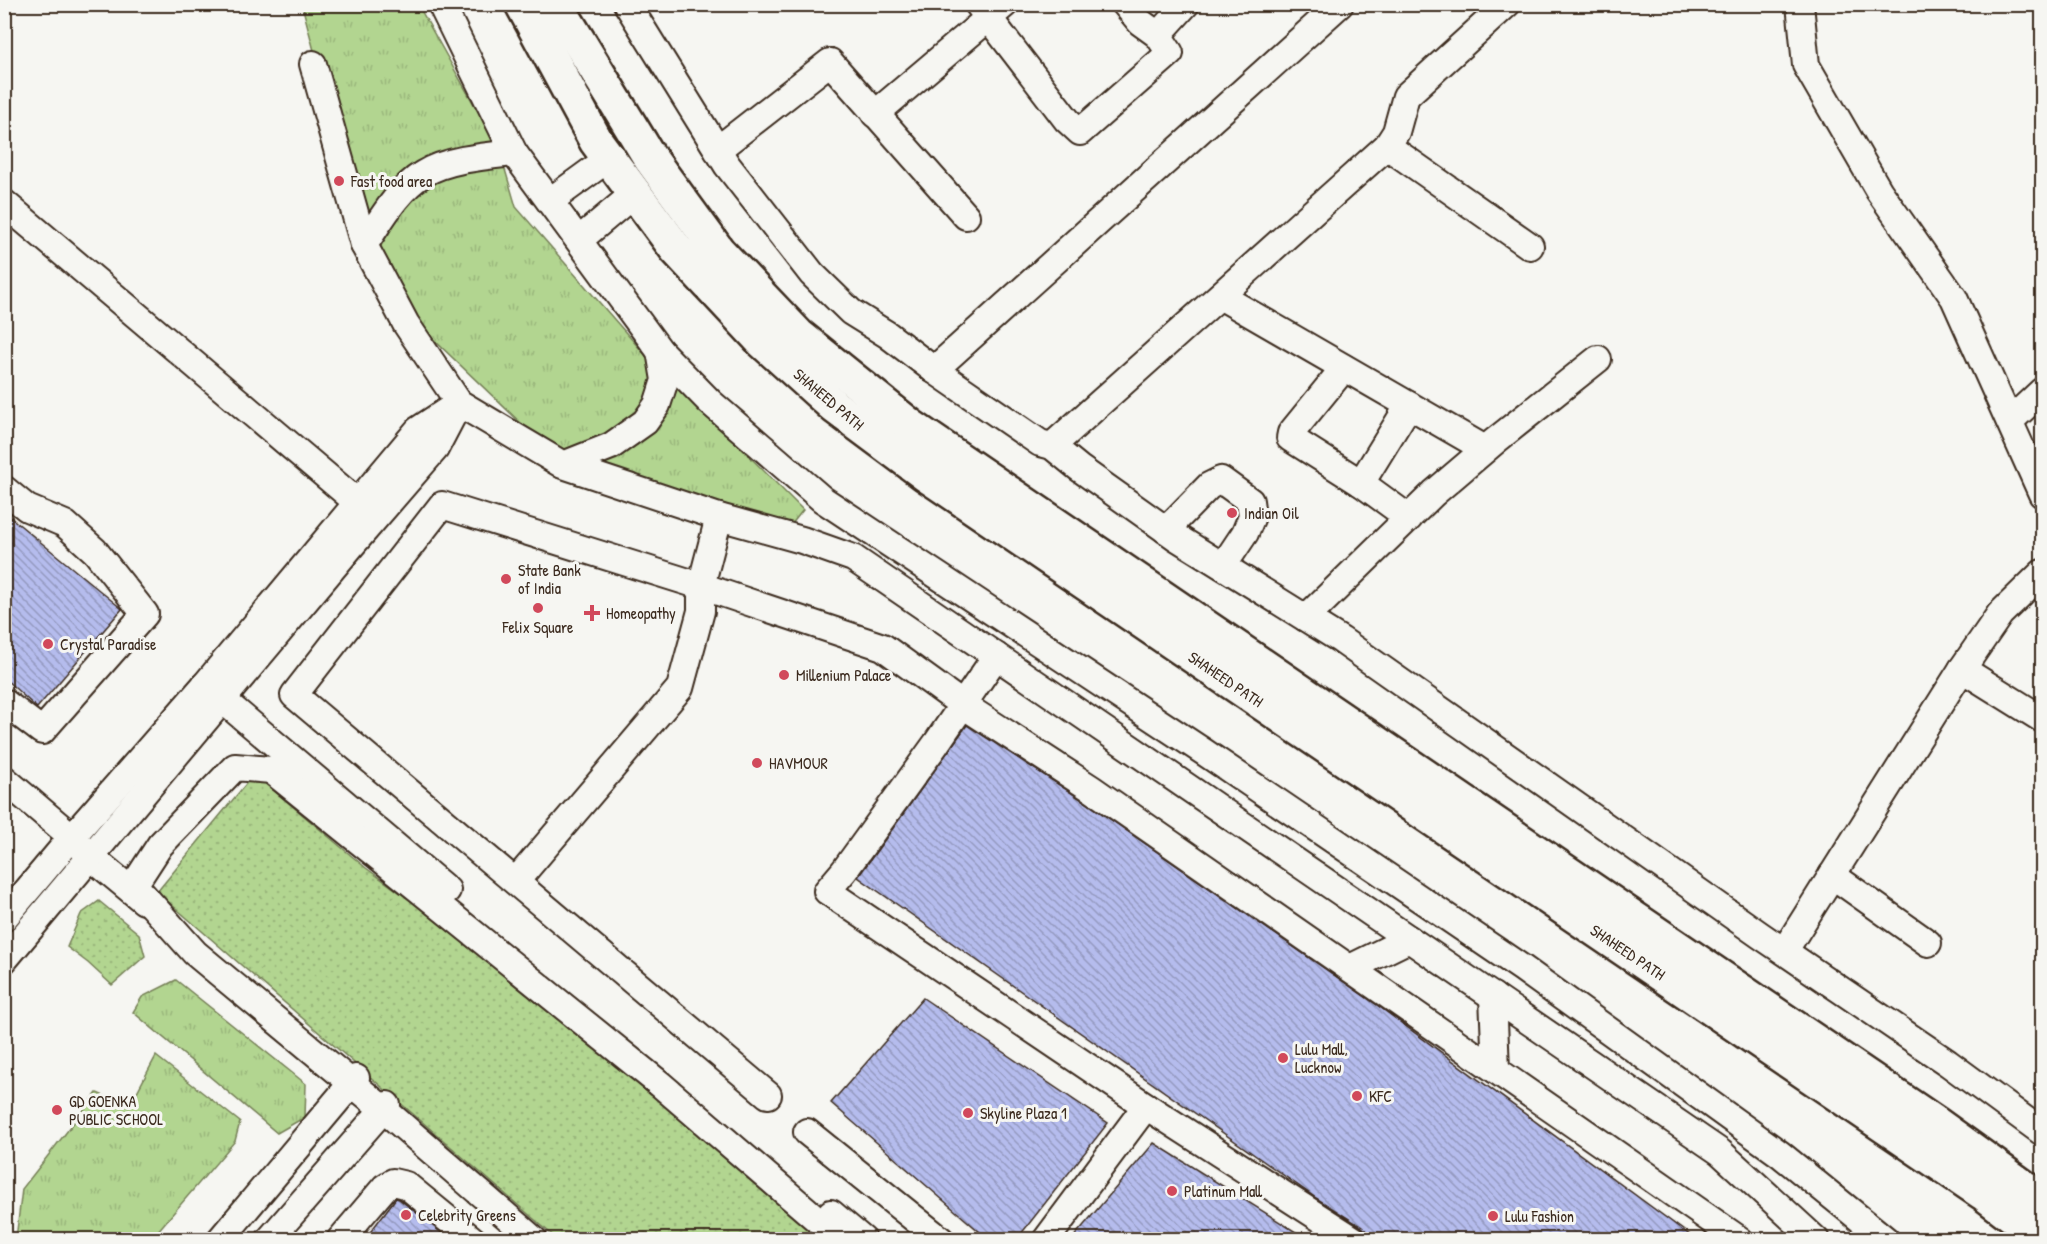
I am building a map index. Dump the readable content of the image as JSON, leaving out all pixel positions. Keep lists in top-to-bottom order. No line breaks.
{"streets":{"highway":["SHAHEED PATH"]},"places":{"other":["Fast food area","Indian Oil","State Bank of India","Felix Square","Crystal Paradise","Millenium Palace","HAVMOUR","Lulu Mall, Lucknow","KFC","GD GOENKA PUBLIC SCHOOL","Skyline Plaza 1","Platinum Mall","Celebrity Greens","Lulu Fashion"],"health":["Homeopathy"]}}
